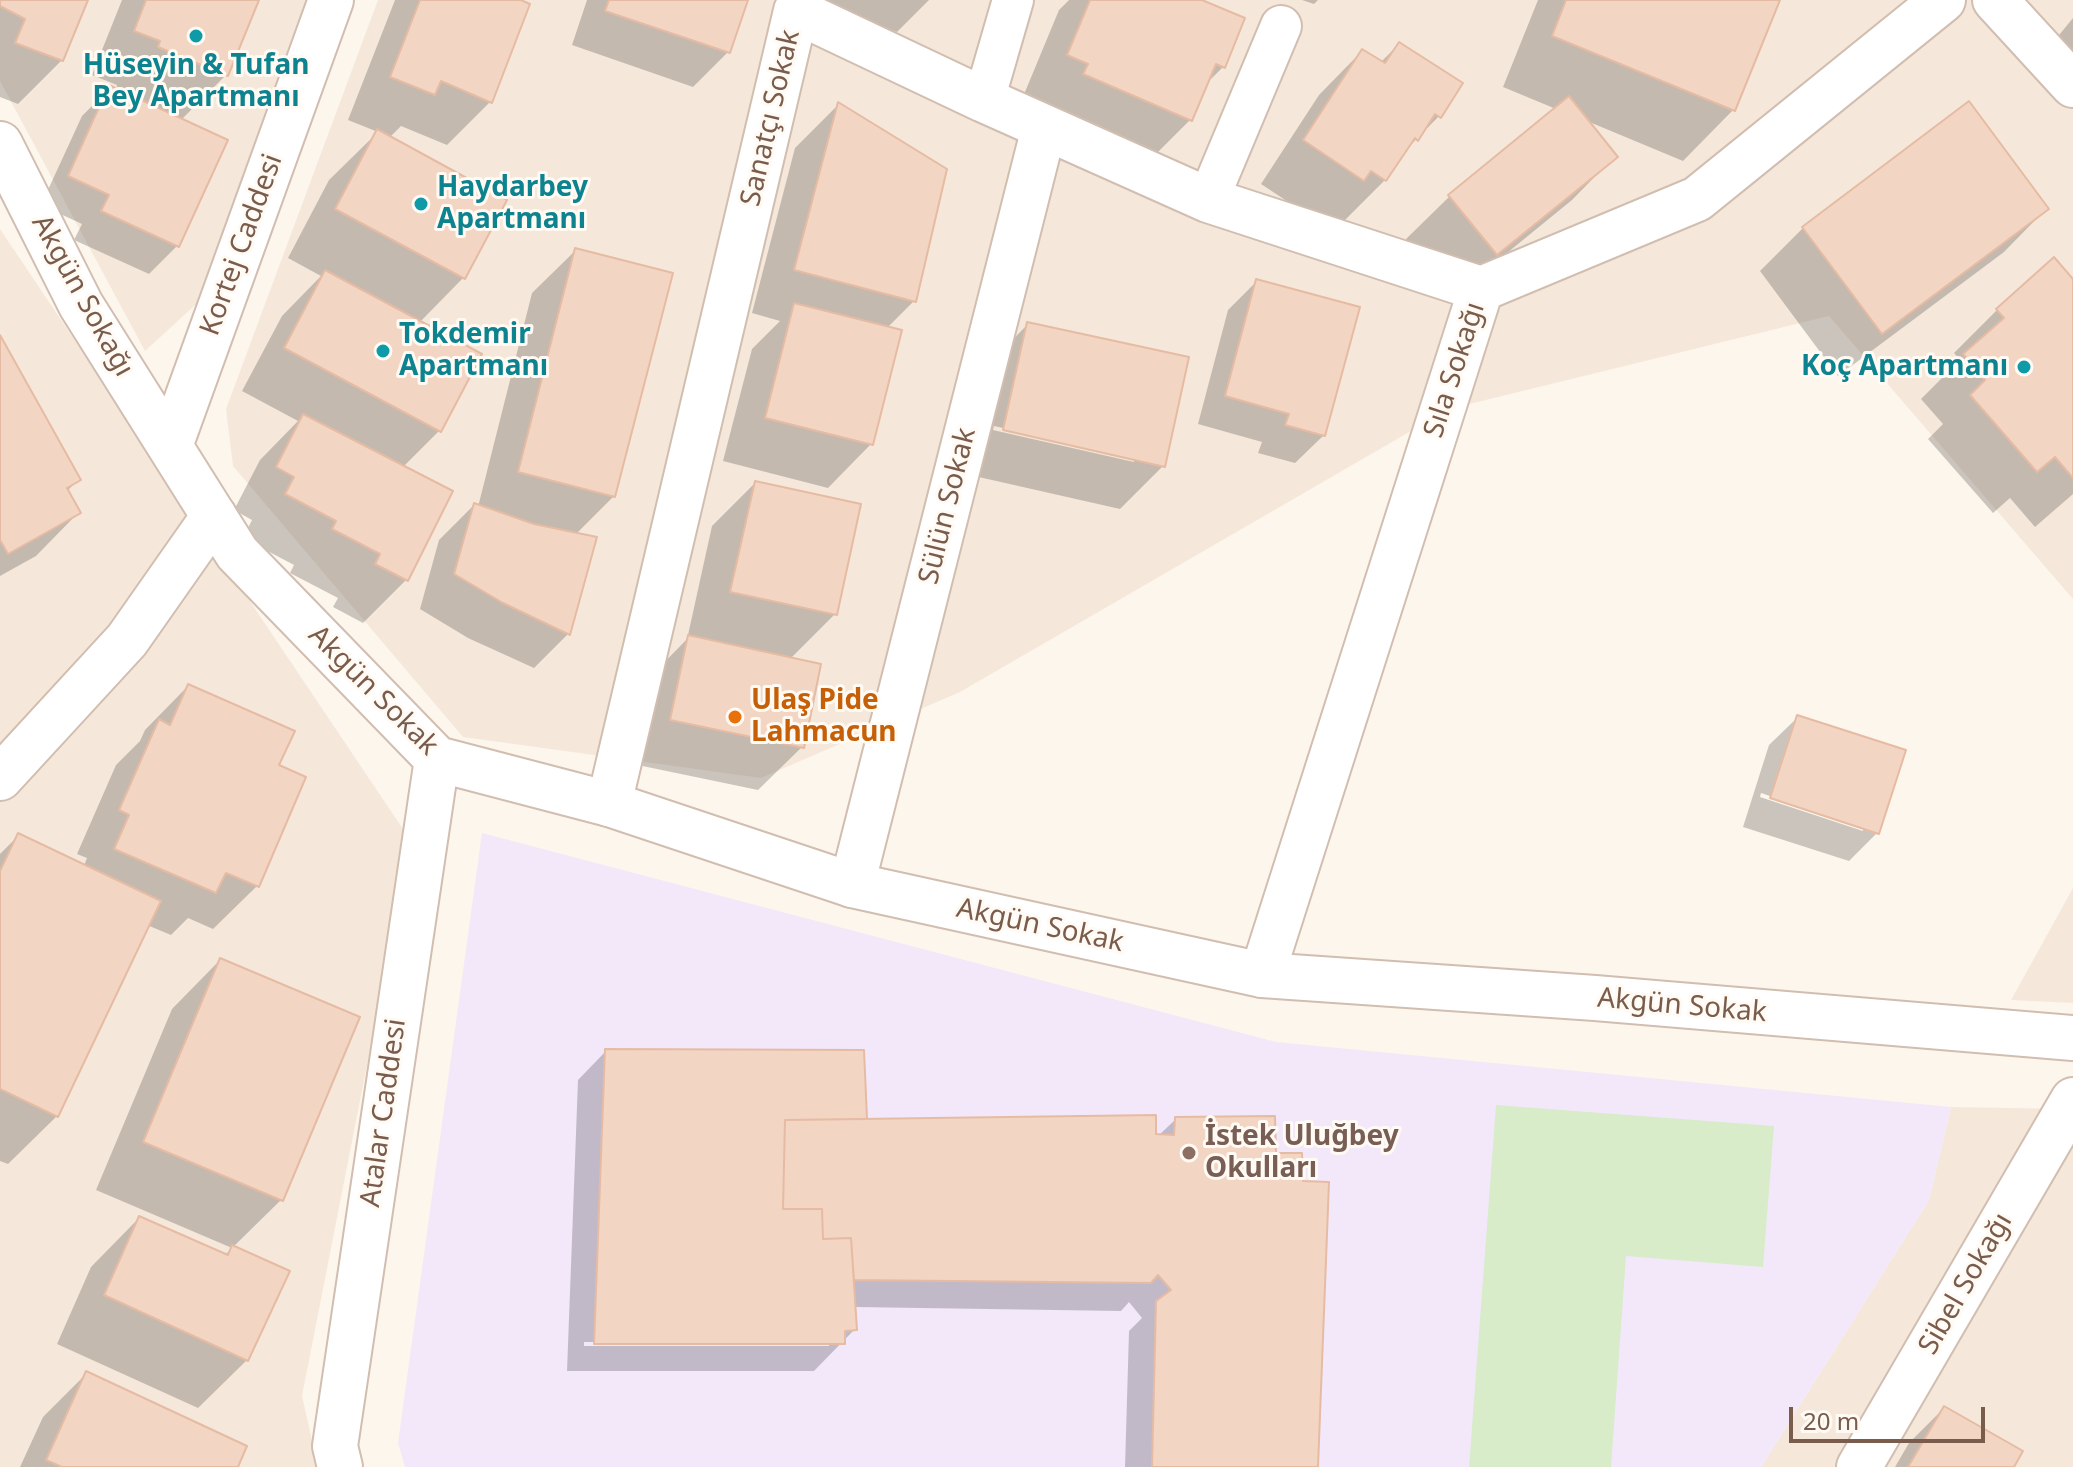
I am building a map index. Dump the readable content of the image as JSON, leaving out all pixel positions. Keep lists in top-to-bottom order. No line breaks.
{"streets":{"street":["Sanatçı Sokak","Kortej Caddesi","Akgün Sokağı","Sıla Sokağı","Sülün Sokak","Akgün Sokak","Atalar Caddesi","Sibel Sokağı"]},"crossings":[["Sanatçı Sokak","Sıla Sokağı"],["Sanatçı Sokak","Sülün Sokak"],["Sanatçı Sokak","Akgün Sokak"],["Kortej Caddesi","Akgün Sokağı"],["Kortej Caddesi","Akgün Sokak"],["Akgün Sokağı","Akgün Sokak"],["Sıla Sokağı","Akgün Sokak"],["Sülün Sokak","Akgün Sokak"],["Akgün Sokak","Atalar Caddesi"]],"places":["Hüseyin & Tufan Bey Apartmanı","Haydarbey Apartmanı","Tokdemir Apartmanı","Koç Apartmanı","Ulaş Pide Lahmacun","İstek Uluğbey Okulları"],"scale_bar":"20 m"}
